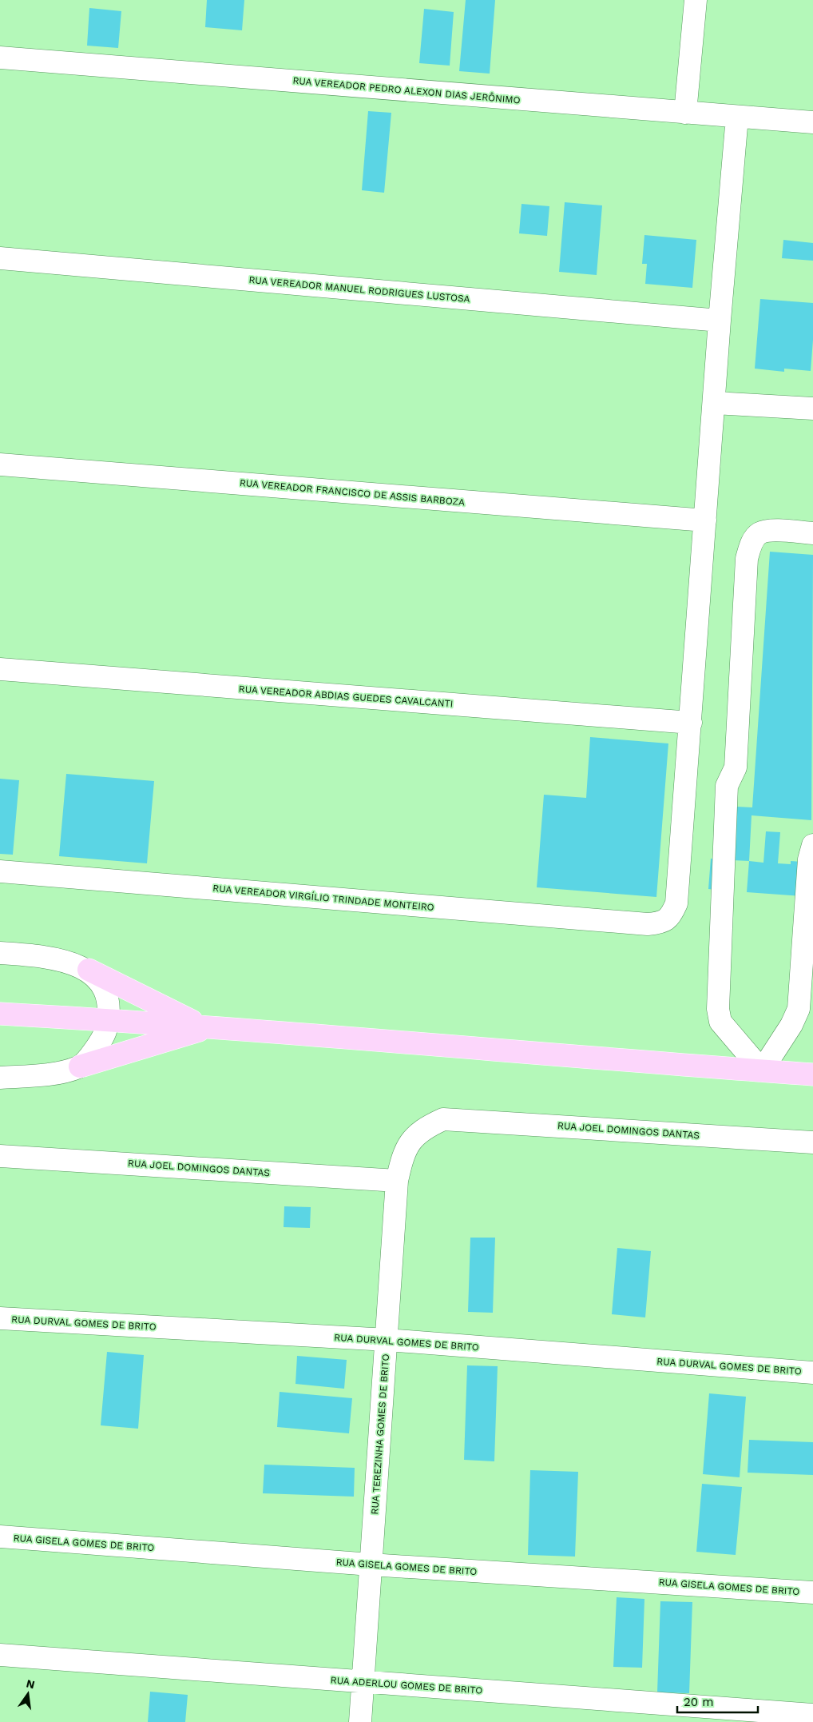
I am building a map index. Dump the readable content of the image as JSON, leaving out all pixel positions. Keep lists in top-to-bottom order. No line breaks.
{"streets":{"street":["RUA VEREADOR PEDRO ALEXON DIAS JERÔNIMO","RUA VEREADOR MANUEL RODRIGUES LUSTOSA","RUA VEREADOR FRANCISCO DE ASSIS BARBOZA","RUA VEREADOR ABDIAS GUEDES CAVALCANTI","RUA VEREADOR VIRGÍLIO TRINDADE MONTEIRO","RUA JOEL DOMINGOS DANTAS","RUA DURVAL GOMES DE BRITO","RUA TEREZINHA GOMES DE BRITO","RUA GISELA GOMES DE BRITO","RUA ADERLOU GOMES DE BRITO"]},"crossings":[["RUA VEREADOR PEDRO ALEXON DIAS JERÔNIMO","RUA VEREADOR VIRGÍLIO TRINDADE MONTEIRO"],["RUA VEREADOR MANUEL RODRIGUES LUSTOSA","RUA VEREADOR VIRGÍLIO TRINDADE MONTEIRO"],["RUA VEREADOR FRANCISCO DE ASSIS BARBOZA","RUA VEREADOR VIRGÍLIO TRINDADE MONTEIRO"],["RUA VEREADOR ABDIAS GUEDES CAVALCANTI","RUA VEREADOR VIRGÍLIO TRINDADE MONTEIRO"],["RUA JOEL DOMINGOS DANTAS","RUA TEREZINHA GOMES DE BRITO"],["RUA DURVAL GOMES DE BRITO","RUA TEREZINHA GOMES DE BRITO"],["RUA TEREZINHA GOMES DE BRITO","RUA GISELA GOMES DE BRITO"],["RUA TEREZINHA GOMES DE BRITO","RUA ADERLOU GOMES DE BRITO"]],"scale_bar":"20 m","north":"top"}
